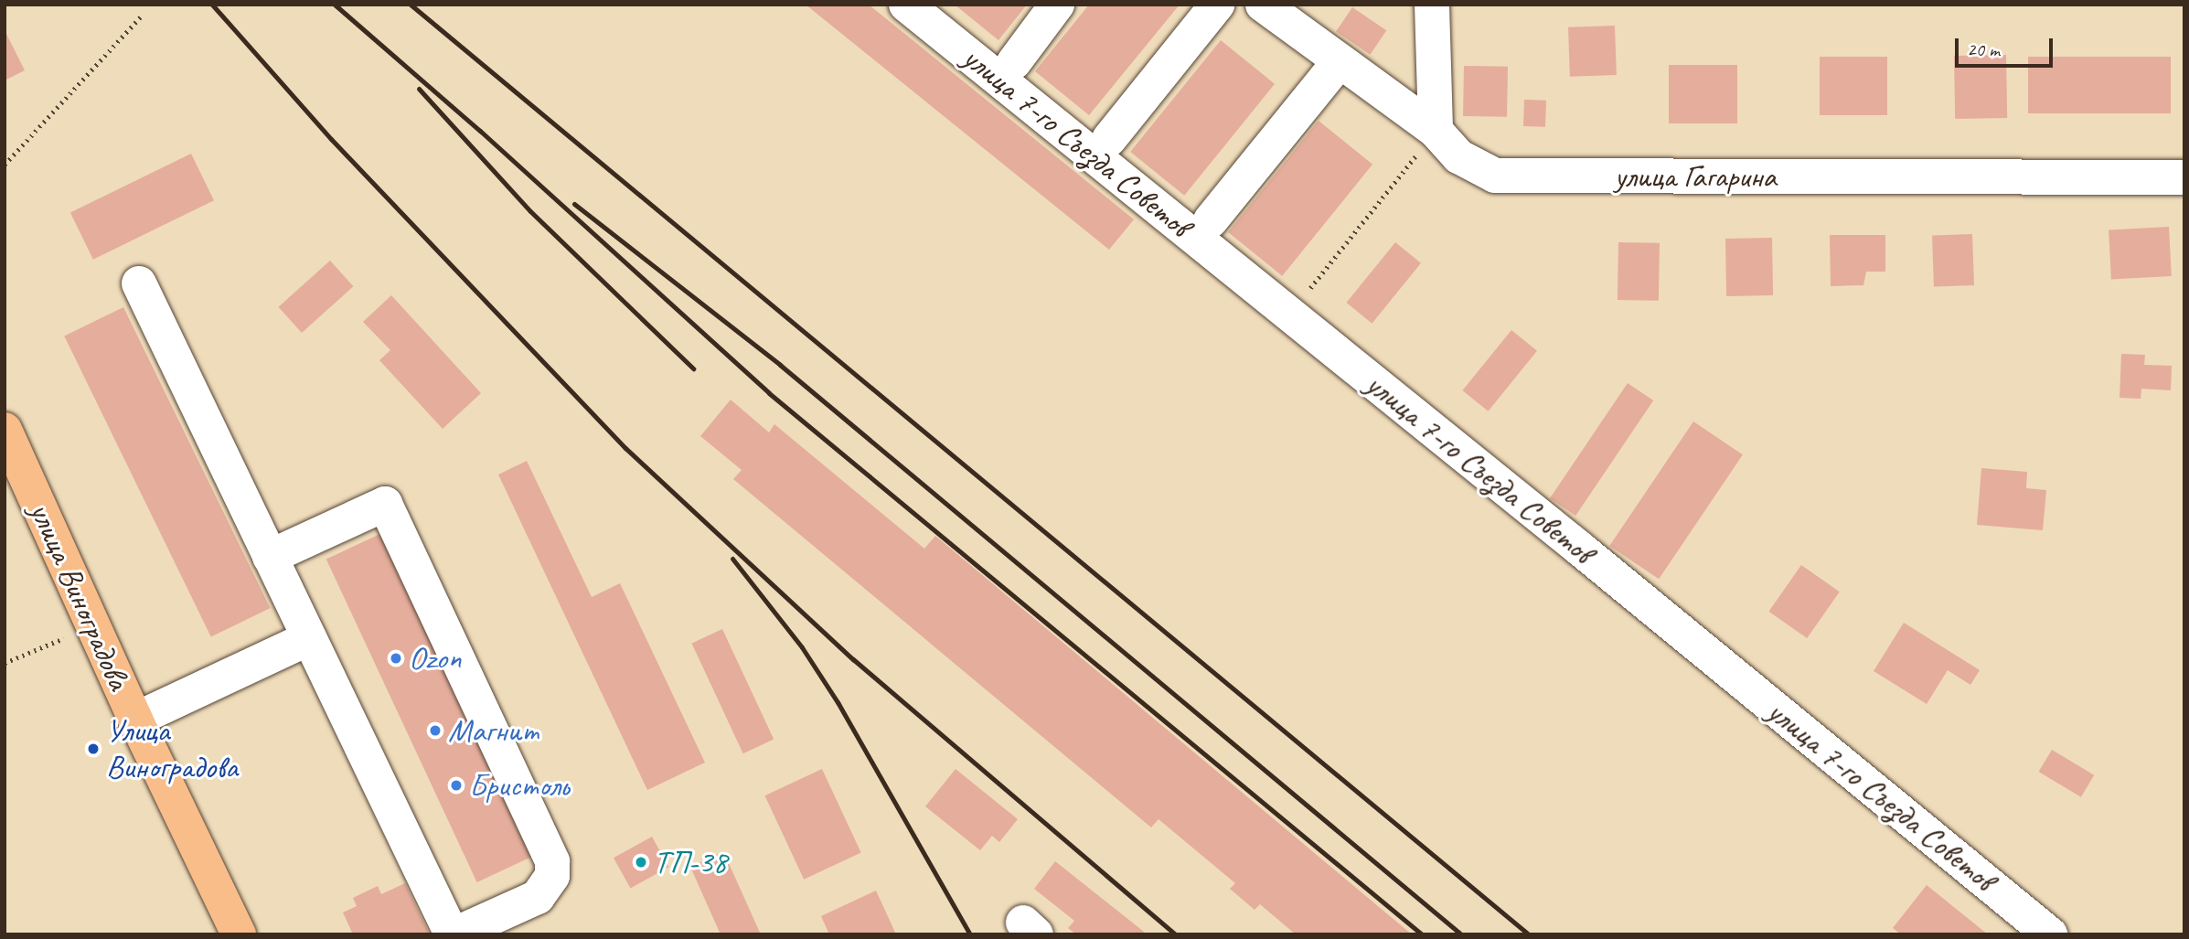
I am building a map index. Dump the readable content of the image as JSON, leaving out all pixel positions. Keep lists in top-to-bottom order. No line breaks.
{"streets":{"main road":["улица Виноградова"],"street":["улица 7-го Съезда Советов","улица Гагарина"]},"places":["Ozon","Магнит","Улица Виноградова","Бристоль","ТП-38"],"scale_bar":"20 m"}
